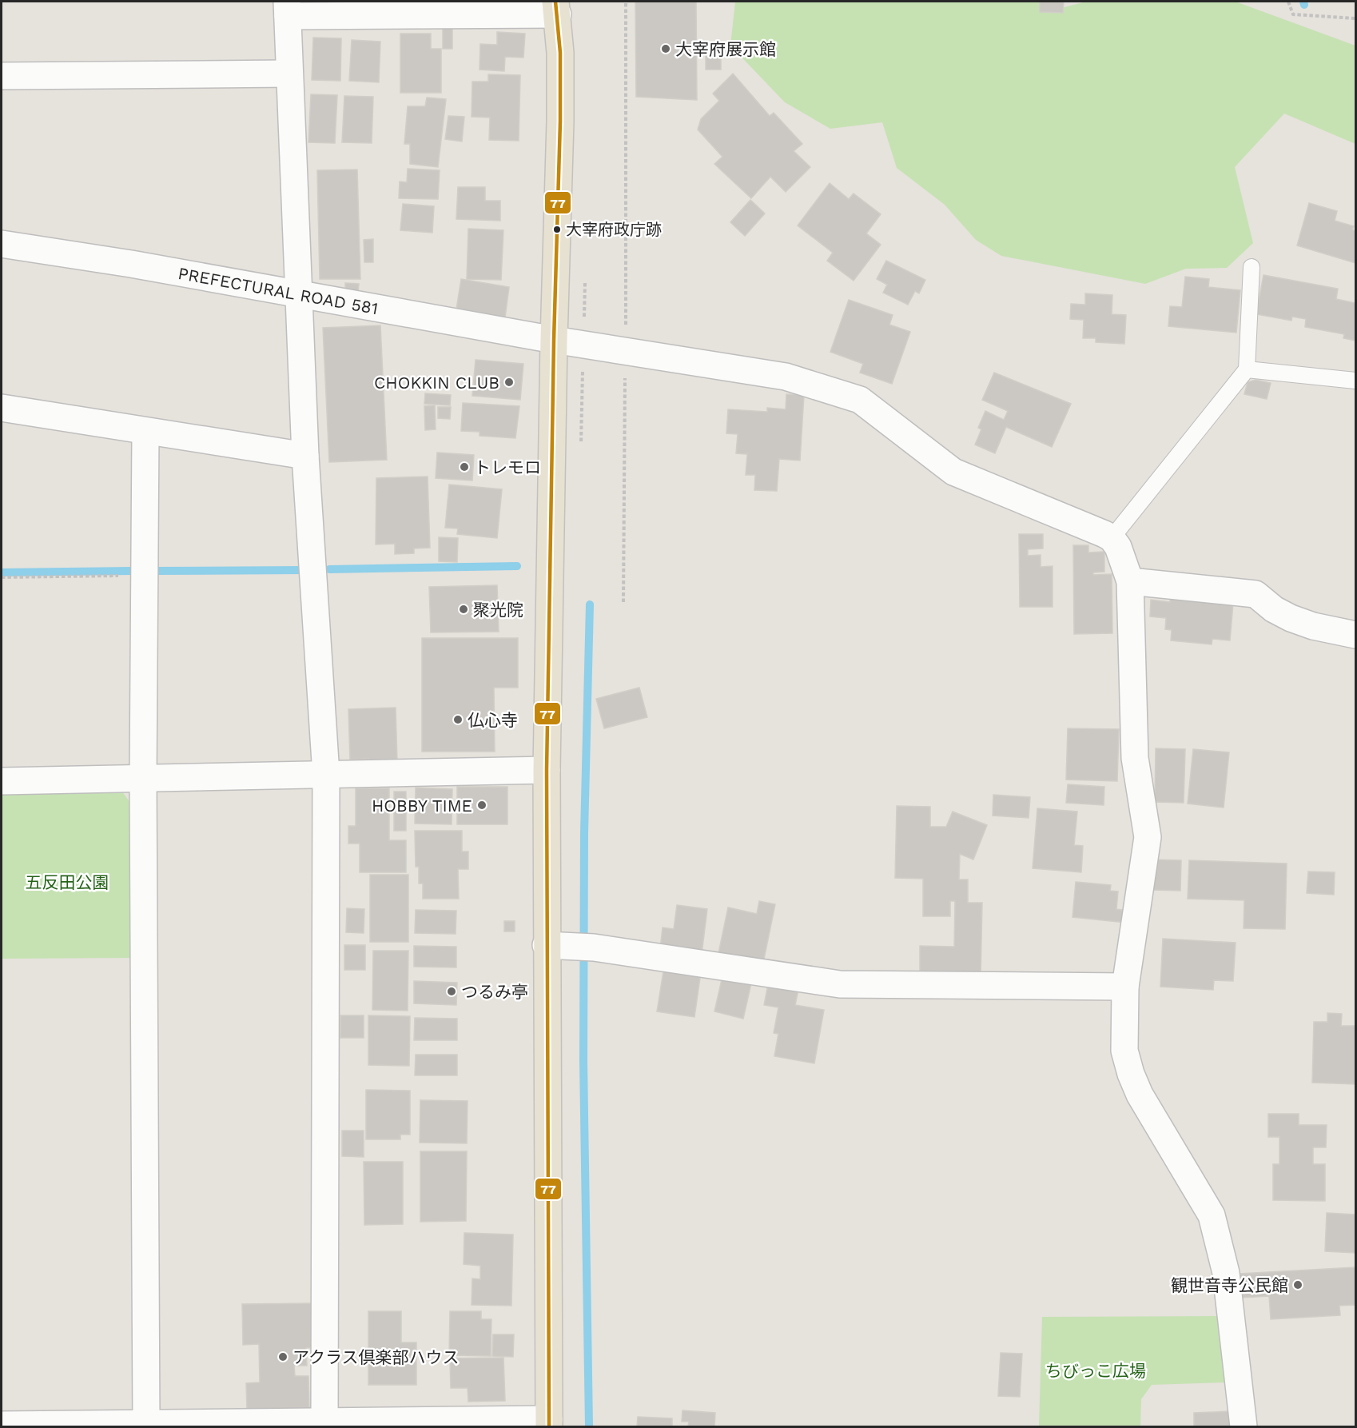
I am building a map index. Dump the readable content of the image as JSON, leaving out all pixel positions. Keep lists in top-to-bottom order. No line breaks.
{"streets":{"street":["PREFECTURAL ROAD 581"]},"parks":["五反田公園","ちびっこ広場"],"places":["大宰府展示館","大宰府政庁跡","CHOKKIN CLUB","トレモロ","聚光院","仏心寺","HOBBY TIME","つるみ亭","観世音寺公民館","アクラス倶楽部ハウス"],"lines":["transit line 77"]}
